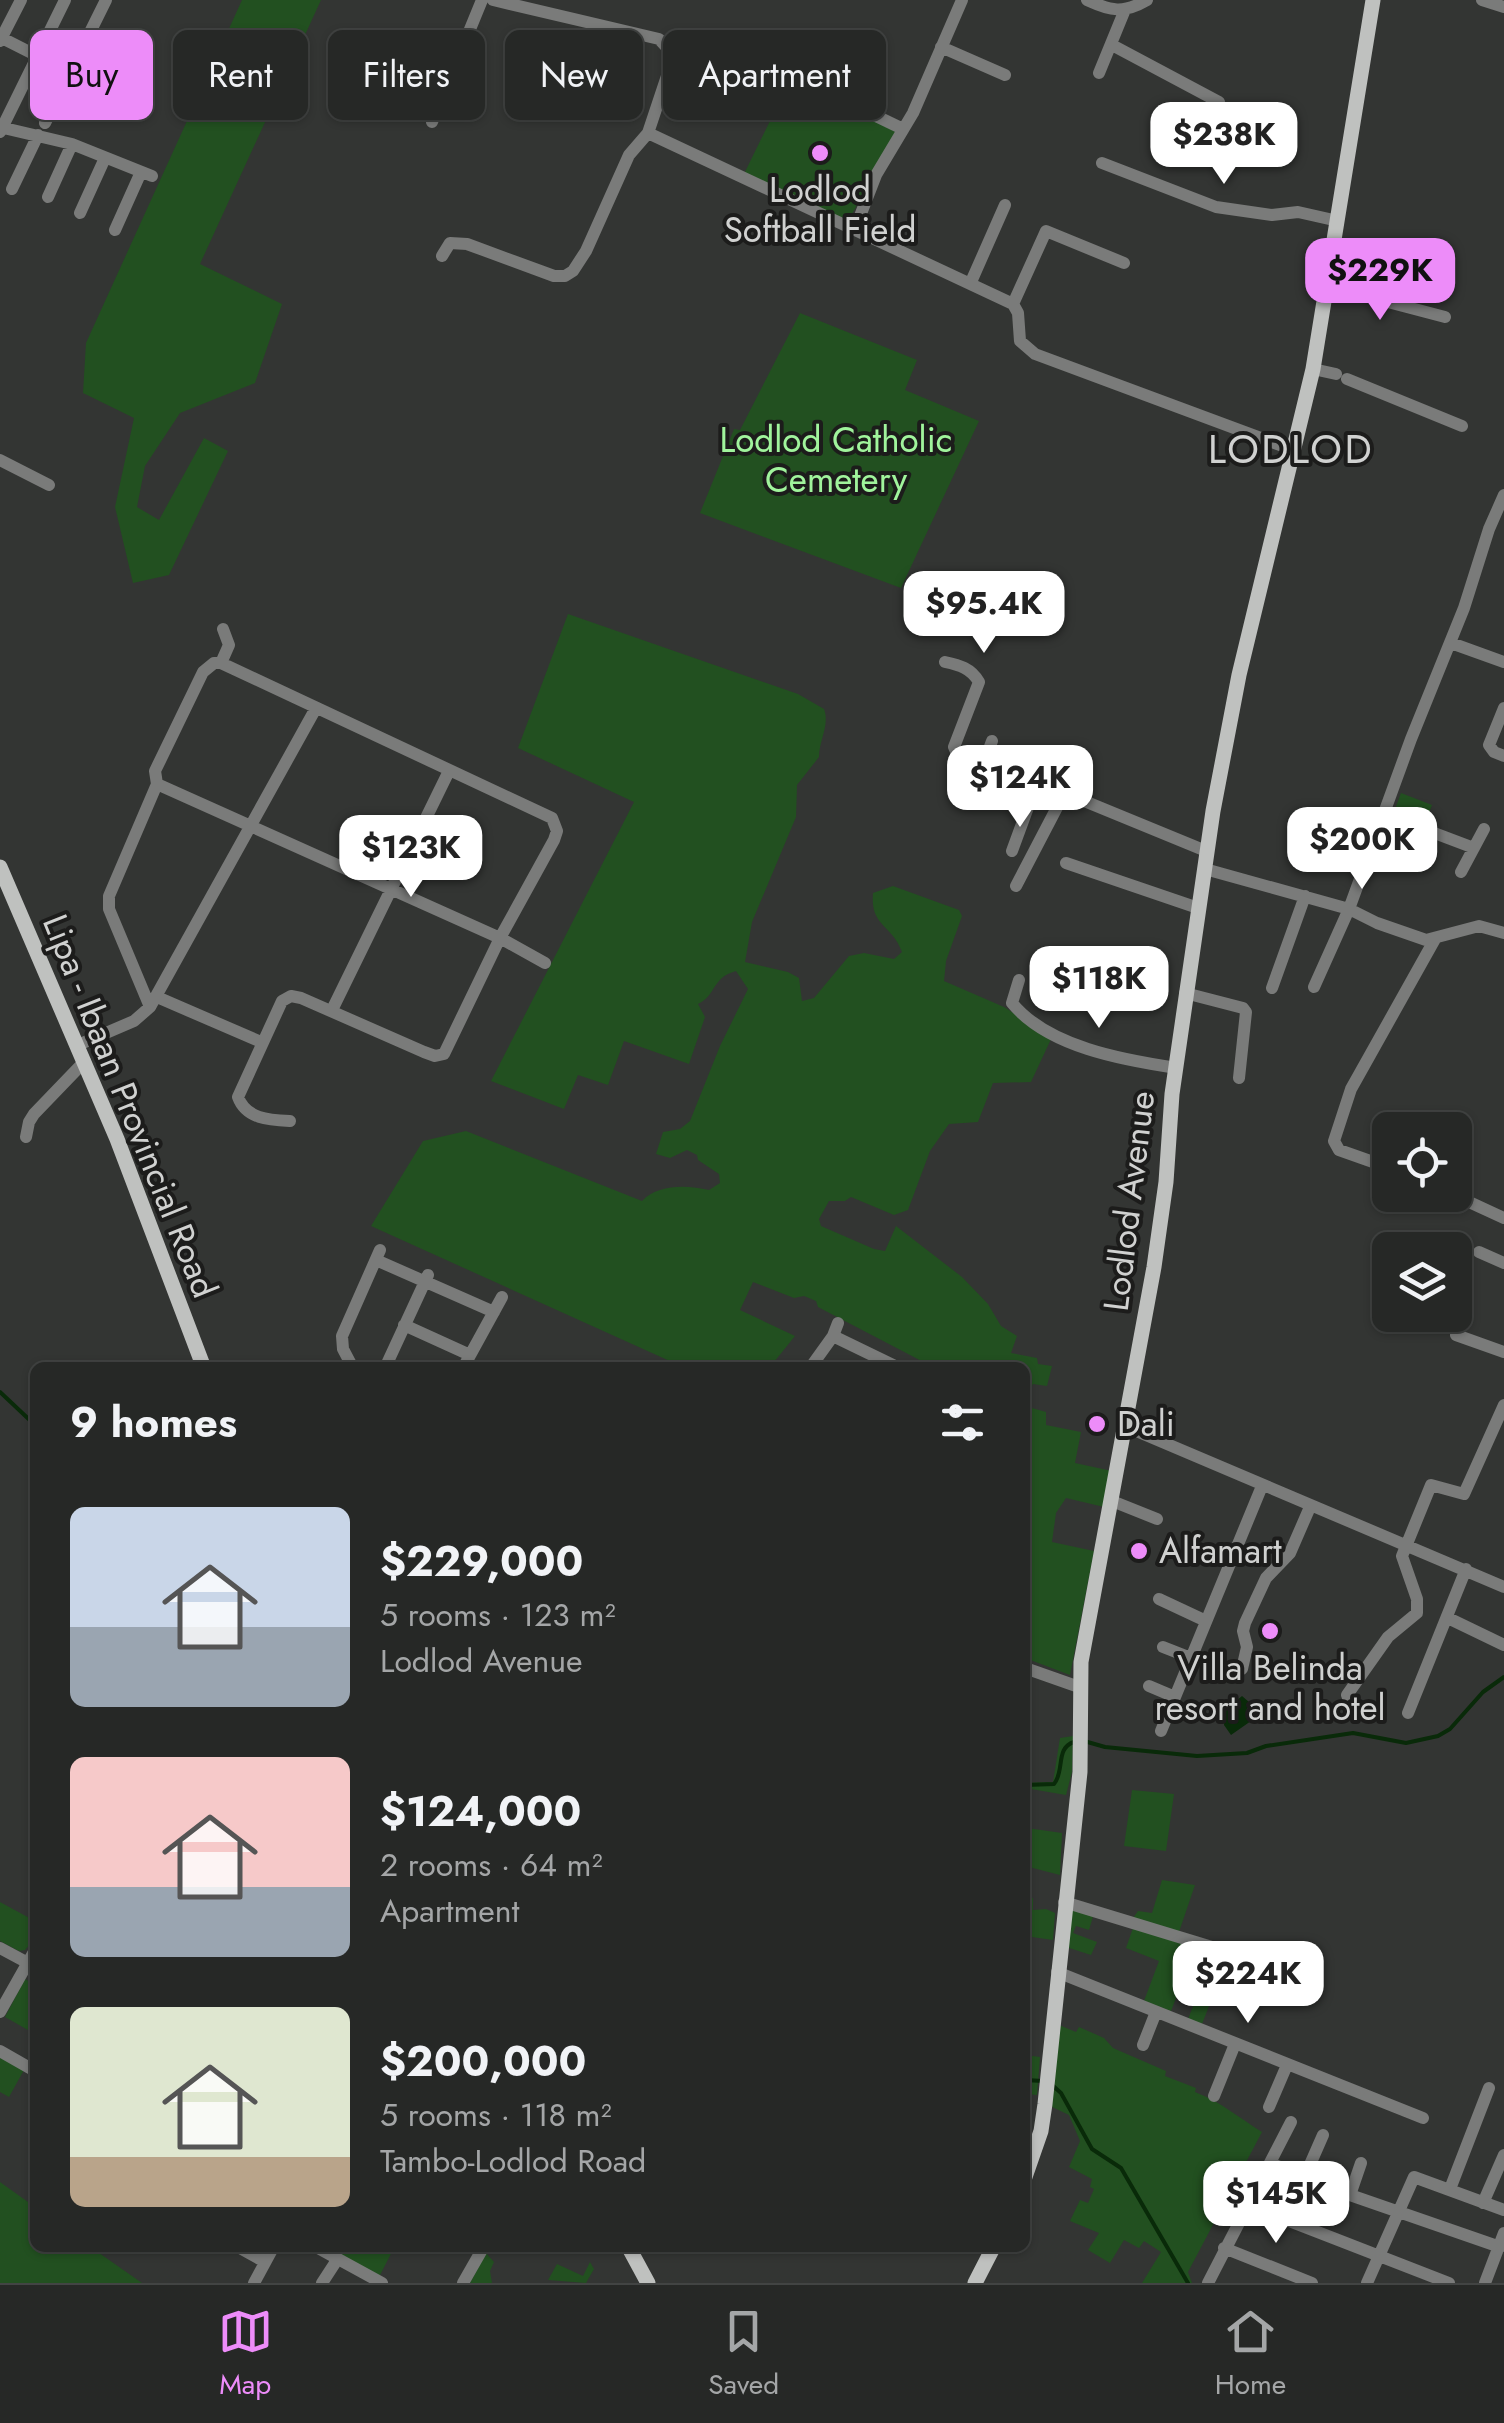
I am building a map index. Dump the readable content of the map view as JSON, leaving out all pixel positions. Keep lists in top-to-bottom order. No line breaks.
{"streets":{"main road":["Lipa - Ibaan Provincial Road","Lodlod Avenue"]},"districts":["LODLOD"],"parks":["Lodlod Catholic Cemetery"],"places":["Lodlod Softball Field","Dali","Alfamart","Villa Belinda resort and hotel"],"page":{"chip":["Buy","Rent","Filters","New","Apartment"],"price":["$238K","$229K","$95.4K","$124K","$200K","$123K","$118K","$224K","$145K"],"heading":"9 homes","list":[{"name":"$229,000","note":"5 rooms · 123 m² · Lodlod Avenue"},{"name":"$124,000","note":"2 rooms · 64 m² · Apartment"},{"name":"$200,000","note":"5 rooms · 118 m² · Tambo-Lodlod Road"}],"tabs":["Map","Saved","Home"]}}
